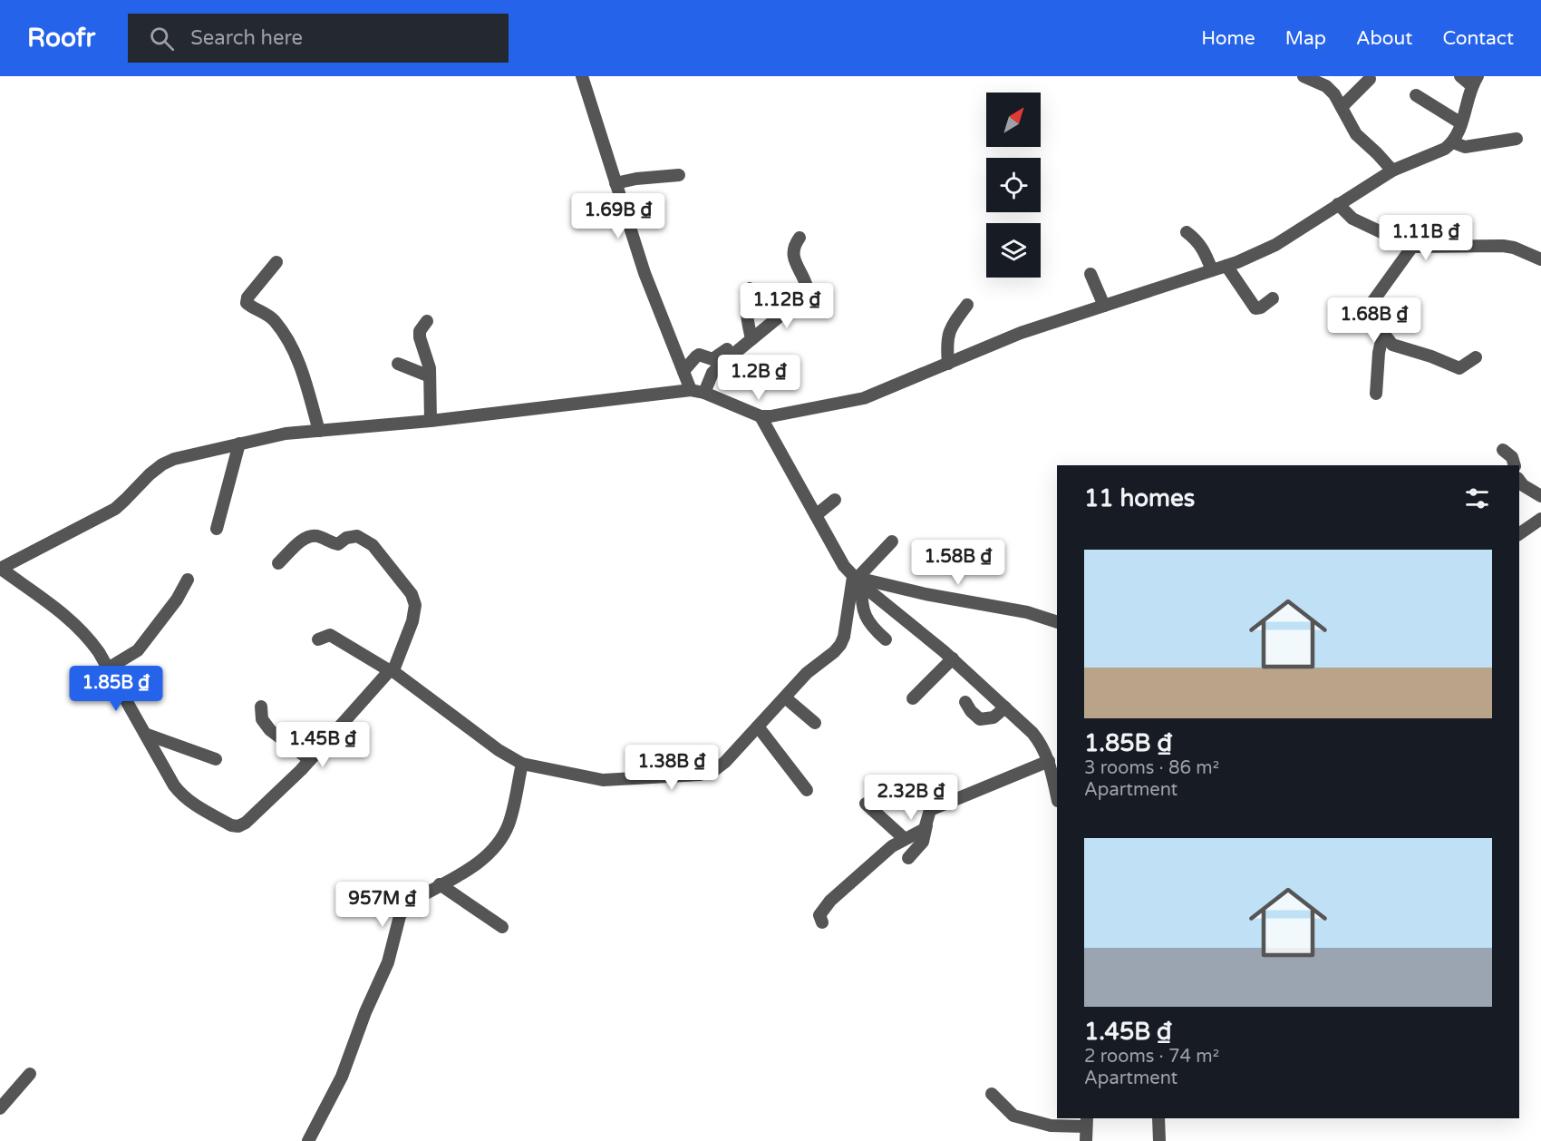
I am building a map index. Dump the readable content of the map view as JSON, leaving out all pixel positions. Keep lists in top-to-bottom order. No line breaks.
{"north":"top right","page":{"header":"Roofr","search":"Search here","nav":["Home","Map","About","Contact"],"price":["1.69B ₫","1.11B ₫","1.12B ₫","1.68B ₫","1.2B ₫","1.58B ₫","1.85B ₫","1.45B ₫","1.38B ₫","2.32B ₫","957M ₫"],"heading":"11 homes","list":[{"name":"1.85B ₫","note":"3 rooms · 86 m² · Apartment"},{"name":"1.45B ₫","note":"2 rooms · 74 m² · Apartment"}]}}
